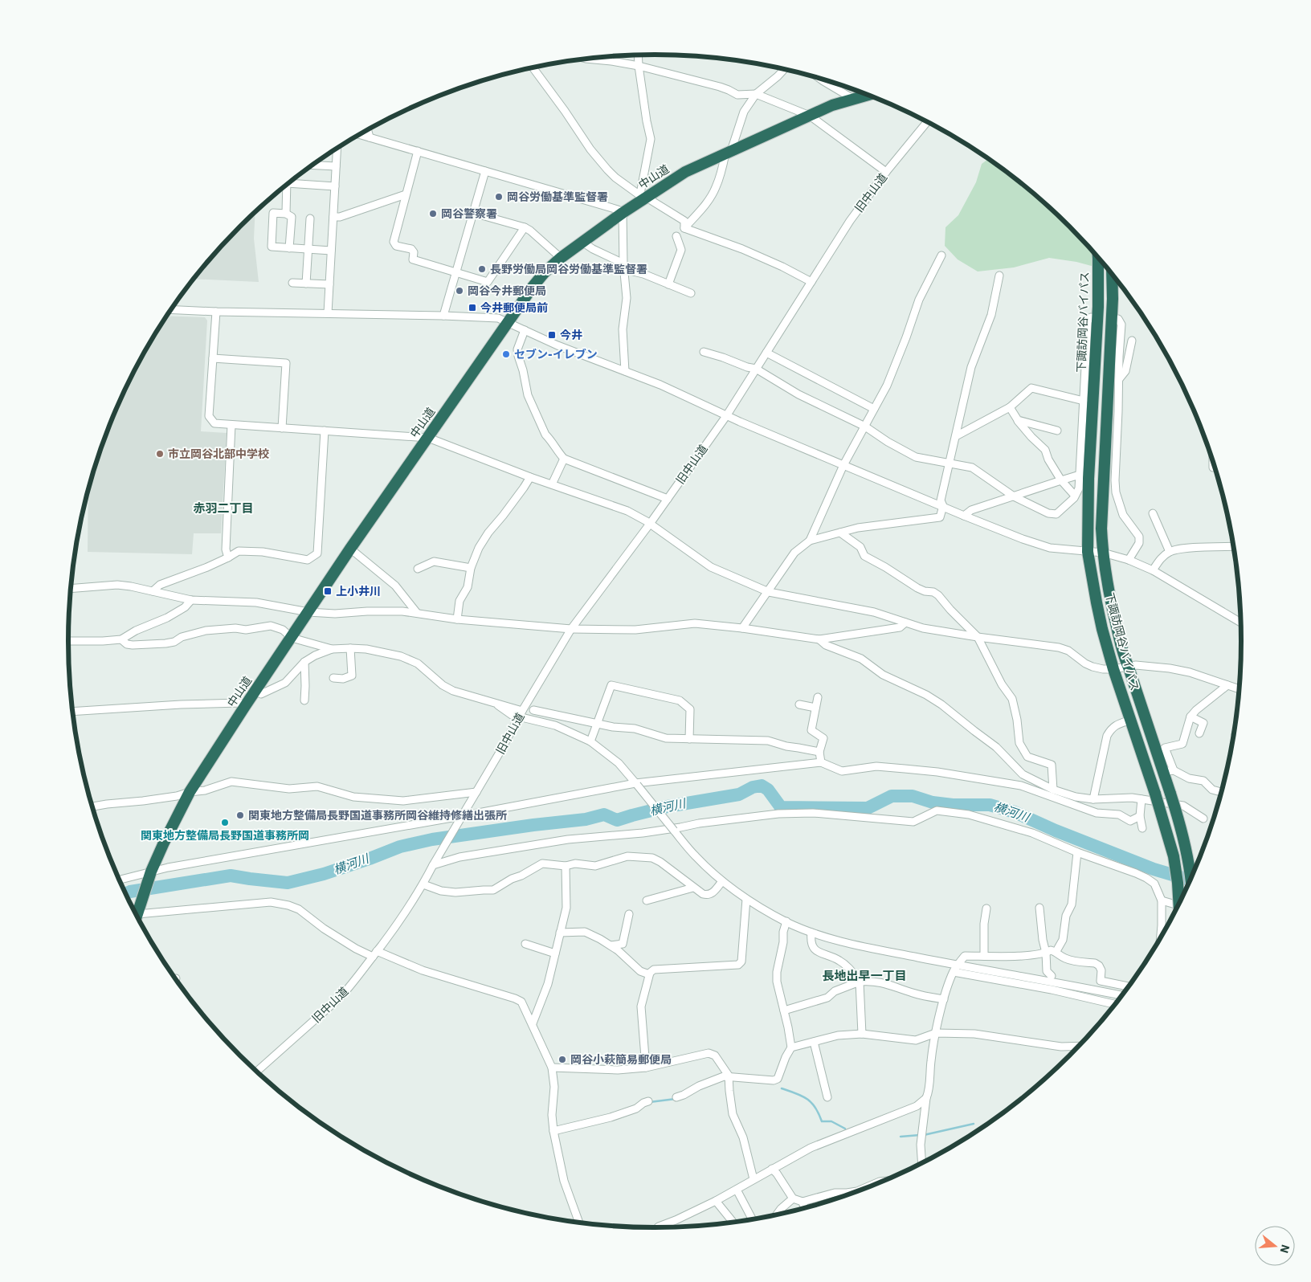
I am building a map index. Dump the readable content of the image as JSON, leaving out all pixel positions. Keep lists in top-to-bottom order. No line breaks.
{"streets":{"highway":["中山道","下諏訪岡谷バイパス"],"street":["旧中山道"]},"districts":["赤羽二丁目","長地出早一丁目"],"water":["横河川"],"places":{"other":["岡谷労働基準監督署","岡谷警察署","長野労働局岡谷労働基準監督署","岡谷今井郵便局","セブン-イレブン","市立岡谷北部中学校","関東地方整備局長野国道事務所岡谷維持修繕出張所","関東地方整備局長野国道事務所岡","岡谷小萩簡易郵便局"],"transit":["今井郵便局前","今井","上小井川"]},"north":"right"}
